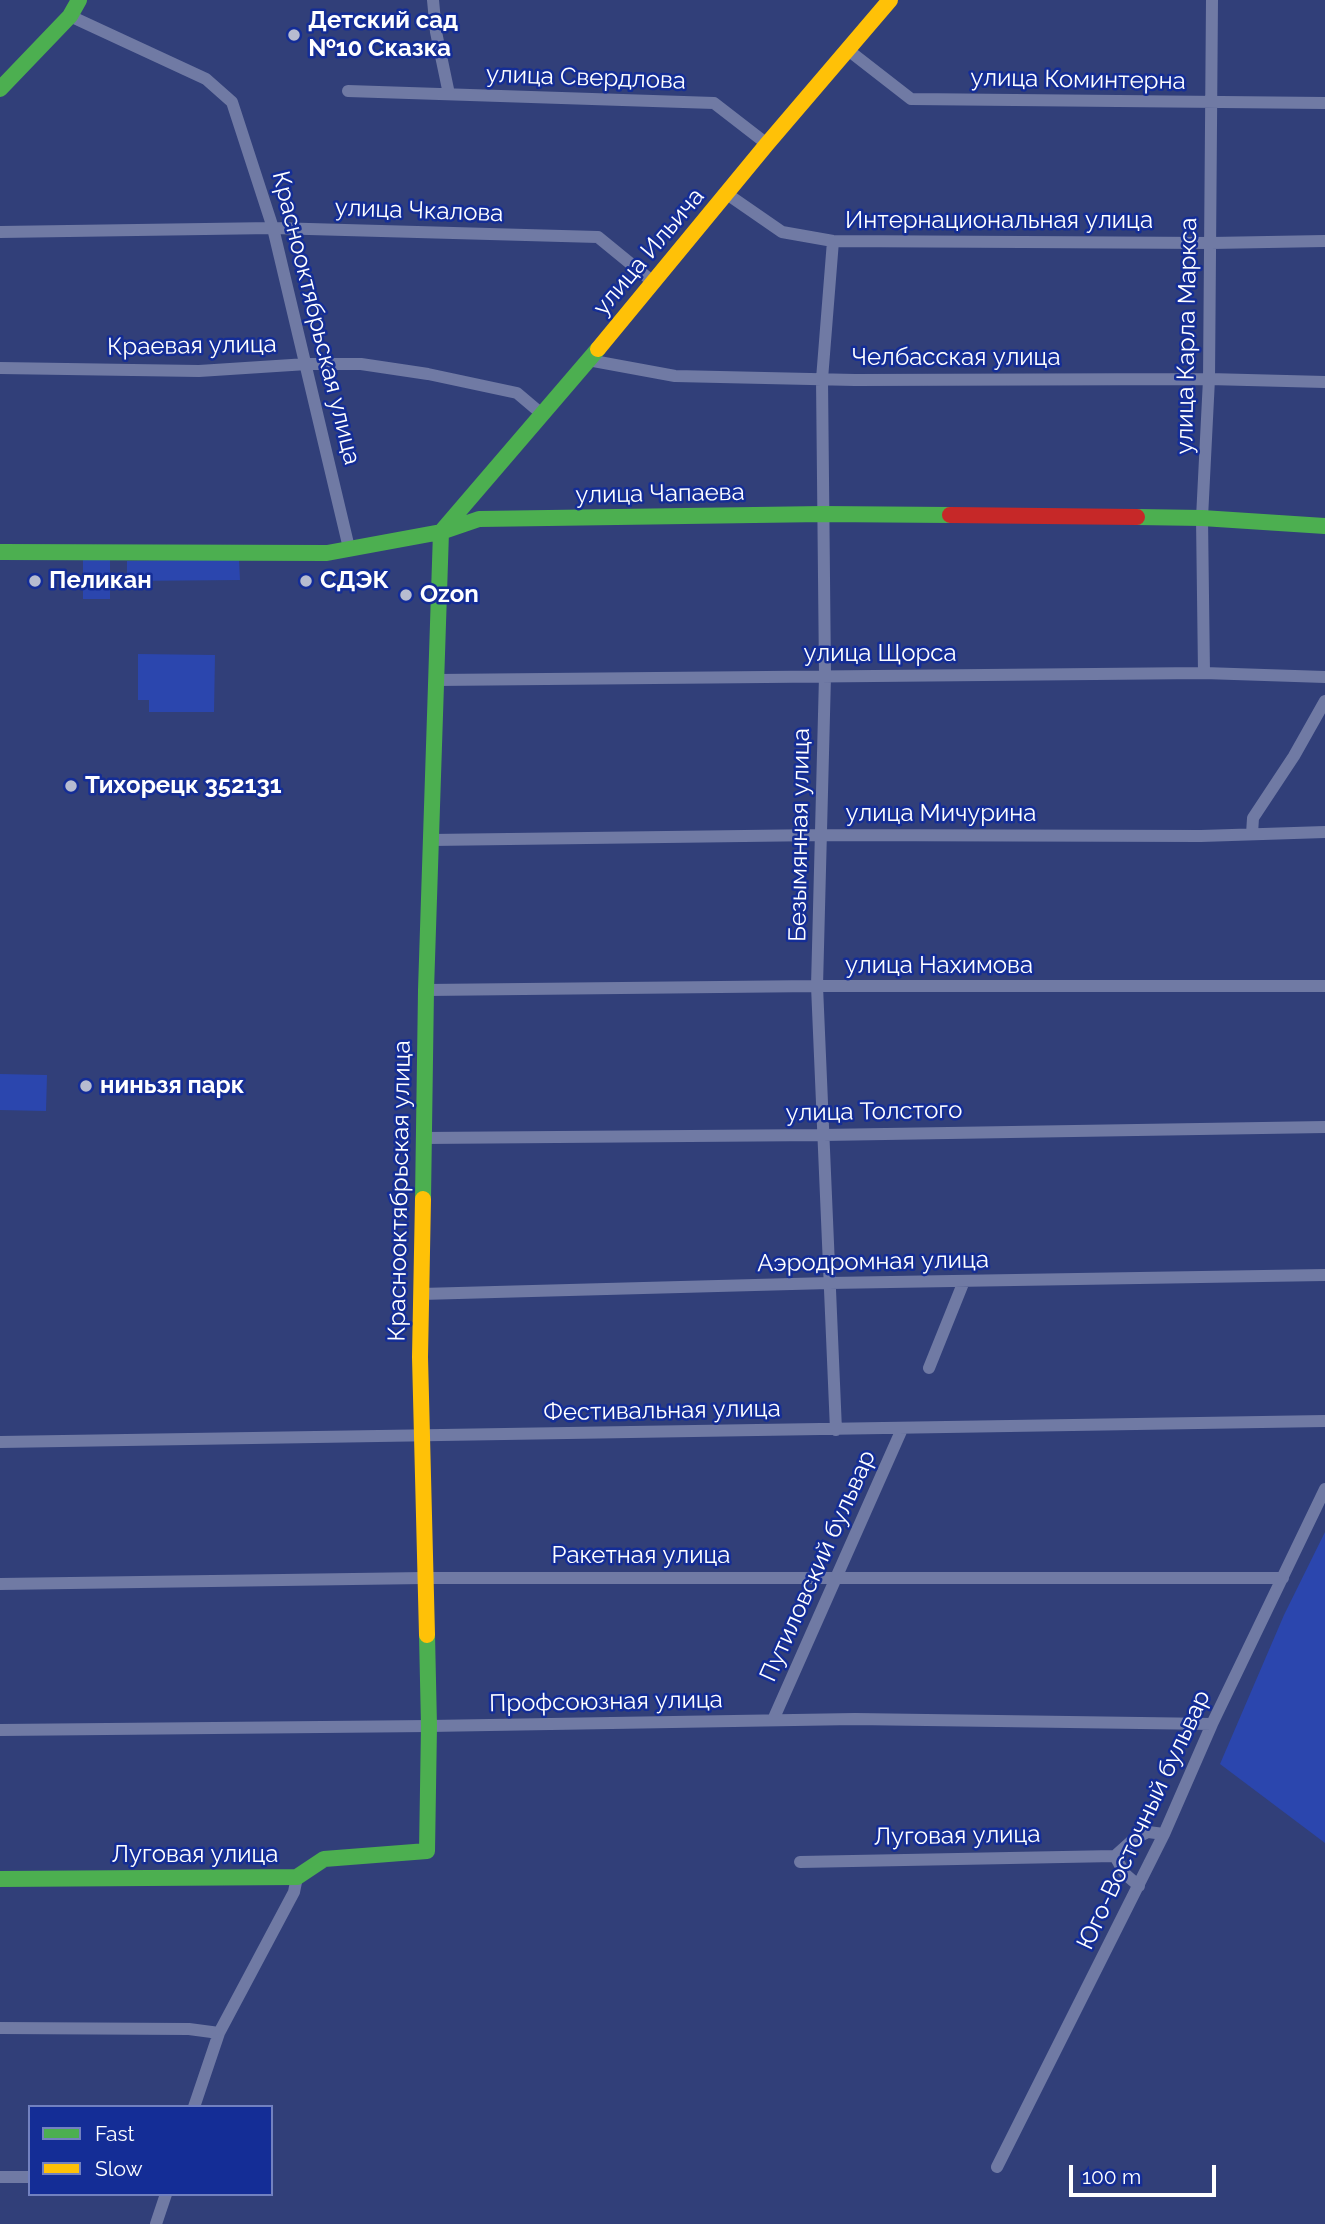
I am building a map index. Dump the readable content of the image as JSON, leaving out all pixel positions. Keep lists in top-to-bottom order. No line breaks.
{"streets":{"street":["улица Свердлова","улица Коминтерна","улица Чкалова","Интернациональная улица","улица Ильича","Краснооктябрьская улица","улица Карла Маркса","Краевая улица","Челбасская улица","улица Чапаева","улица Щорса","улица Мичурина","Безымянная улица","улица Нахимова","улица Толстого","Аэродромная улица","Фестивальная улица","Ракетная улица","Путиловский бульвар","Профсоюзная улица","Юго-Восточный бульвар","Луговая улица"]},"crossings":[["улица Свердлова","улица Ильича"],["улица Коминтерна","улица Ильича"],["улица Коминтерна","улица Карла Маркса"],["улица Чкалова","улица Ильича"],["улица Чкалова","Краснооктябрьская улица"],["Интернациональная улица","улица Ильича"],["Интернациональная улица","улица Карла Маркса"],["Интернациональная улица","Безымянная улица"],["улица Ильича","Краснооктябрьская улица"],["улица Ильича","Краевая улица"],["улица Ильича","Челбасская улица"],["улица Ильича","улица Чапаева"],["Краснооктябрьская улица","Краевая улица"],["Краснооктябрьская улица","улица Чапаева"],["Краснооктябрьская улица","улица Щорса"],["Краснооктябрьская улица","улица Мичурина"],["Краснооктябрьская улица","улица Нахимова"],["Краснооктябрьская улица","улица Толстого"],["Краснооктябрьская улица","Аэродромная улица"],["Краснооктябрьская улица","Фестивальная улица"],["Краснооктябрьская улица","Ракетная улица"],["Краснооктябрьская улица","Профсоюзная улица"],["Краснооктябрьская улица","Луговая улица"],["улица Карла Маркса","Челбасская улица"],["улица Карла Маркса","улица Чапаева"],["улица Карла Маркса","улица Щорса"],["Челбасская улица","Безымянная улица"],["улица Чапаева","Безымянная улица"],["улица Щорса","Безымянная улица"],["улица Мичурина","Безымянная улица"],["Безымянная улица","улица Нахимова"],["Безымянная улица","улица Толстого"],["Безымянная улица","Аэродромная улица"],["Безымянная улица","Фестивальная улица"],["Фестивальная улица","Путиловский бульвар"],["Ракетная улица","Путиловский бульвар"],["Ракетная улица","Юго-Восточный бульвар"],["Путиловский бульвар","Профсоюзная улица"],["Профсоюзная улица","Юго-Восточный бульвар"]],"places":["Детский сад №10 Сказка","Пеликан","СДЭК","Ozon","Тихорецк 352131","ниньзя парк"],"legend":["Fast","Slow"],"scale_bar":"100 m"}
